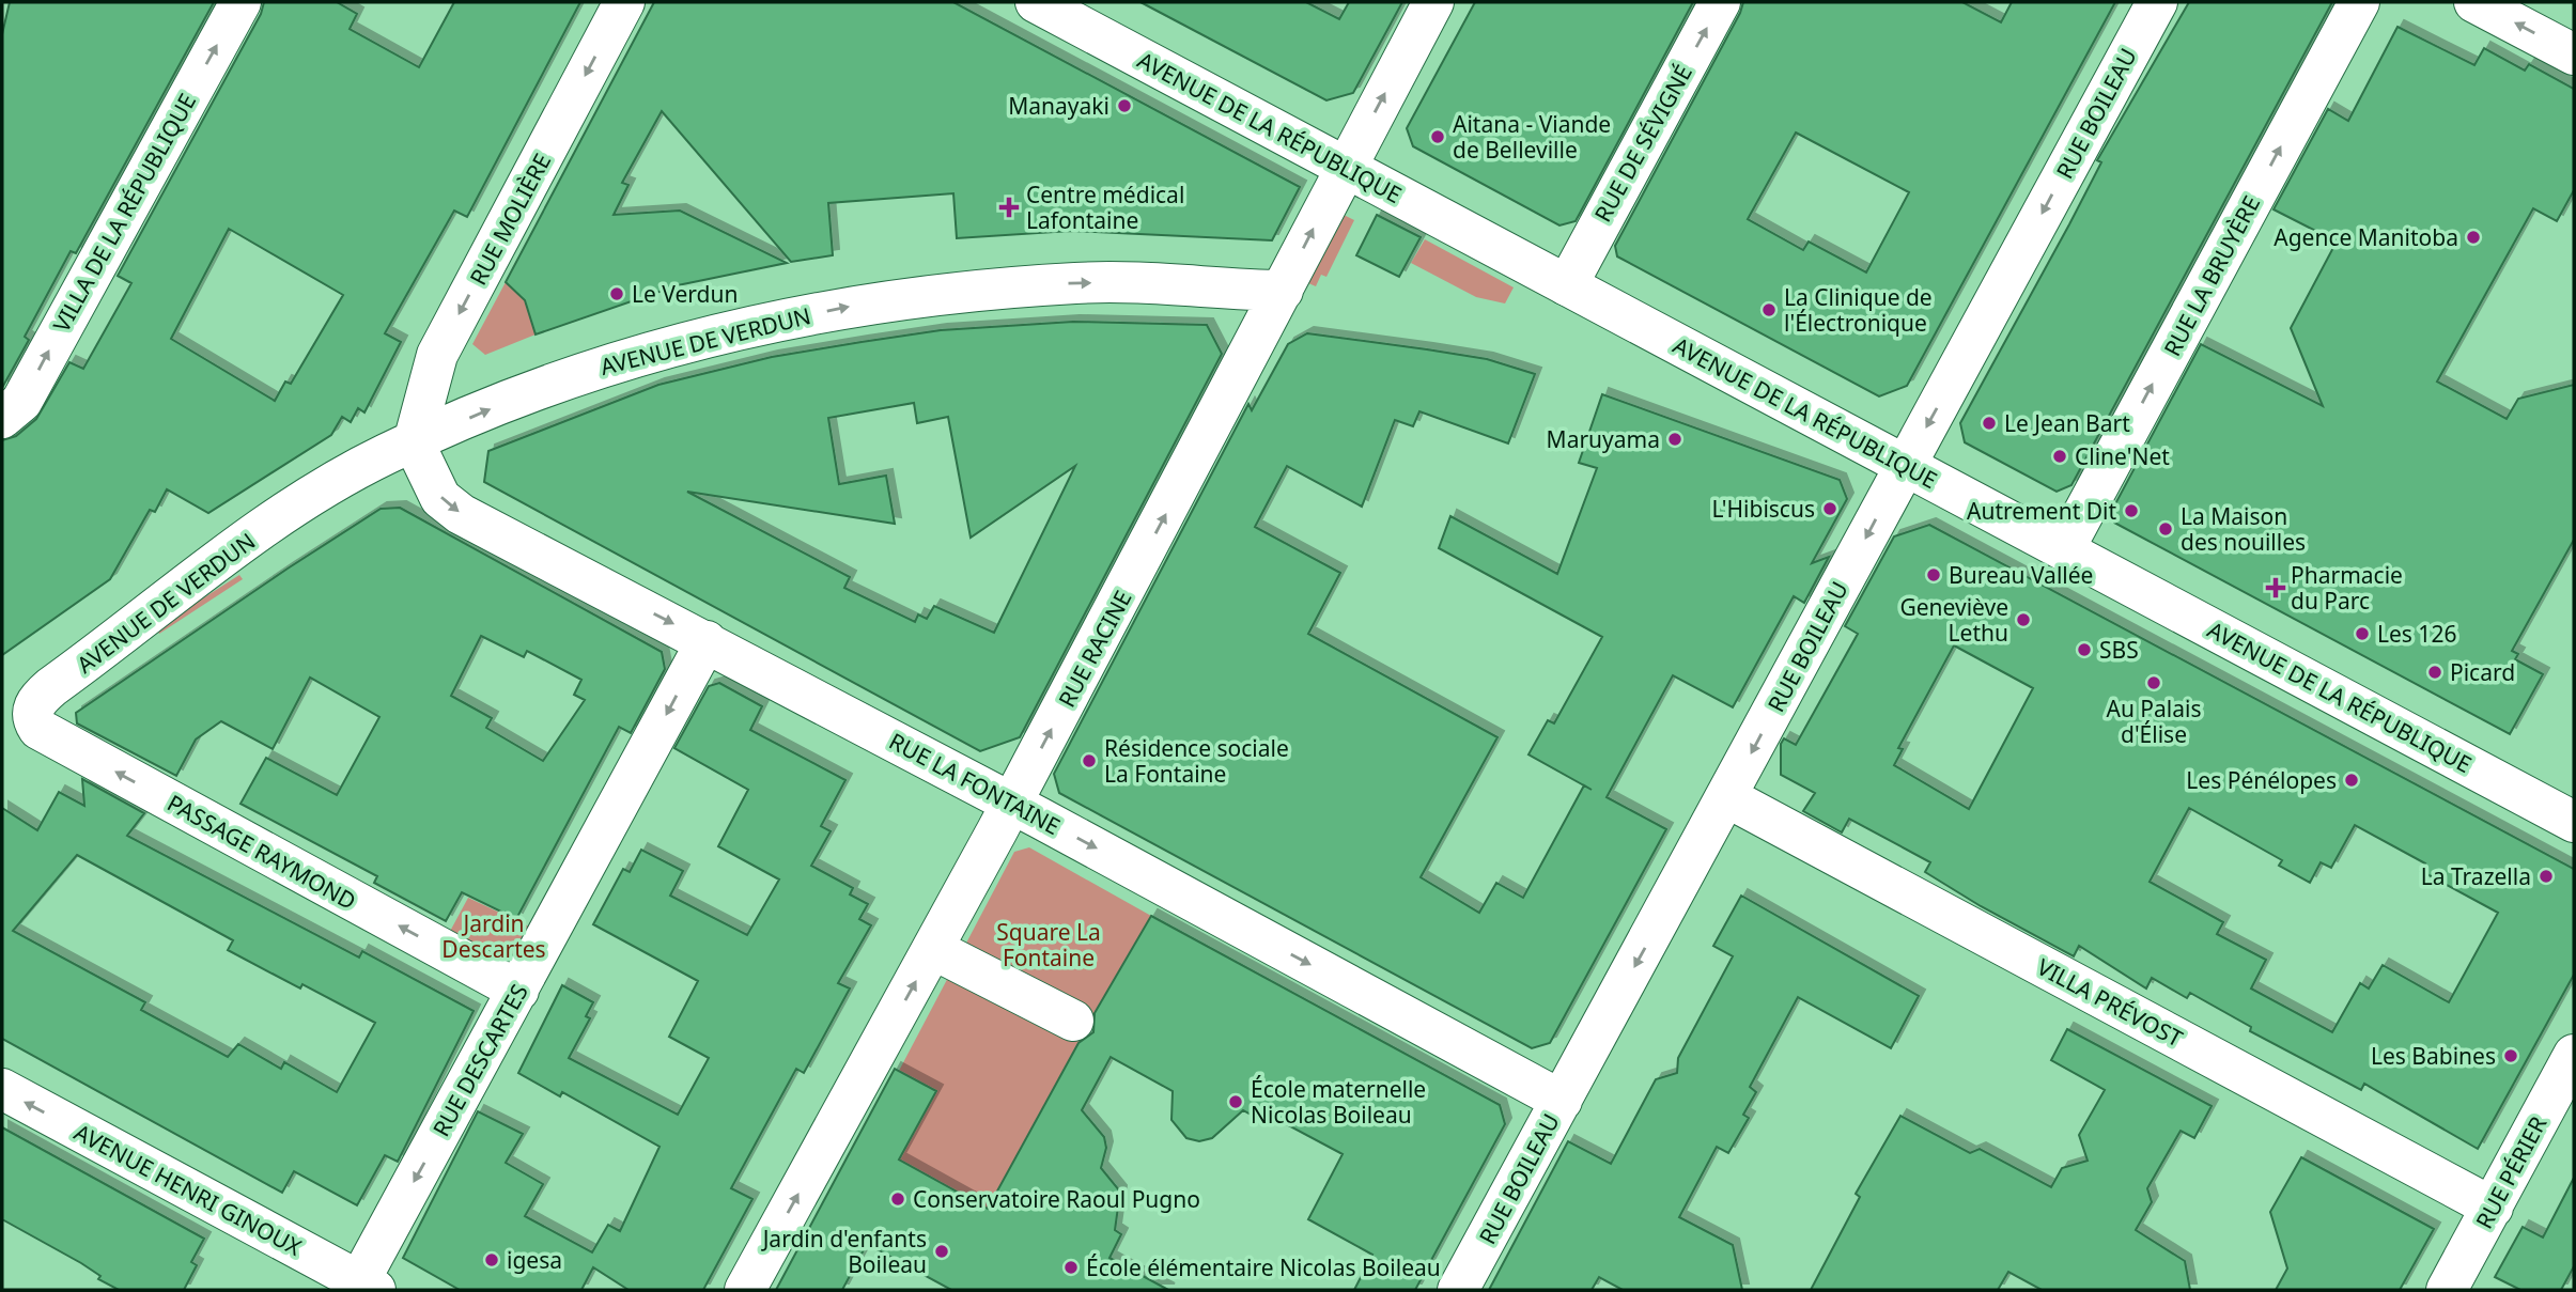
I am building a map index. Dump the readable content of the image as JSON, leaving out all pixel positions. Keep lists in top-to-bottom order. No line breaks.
{"streets":{"street":["RUE BOILEAU","AVENUE DE LA RÉPUBLIQUE","RUE DE SÉVIGNÉ","VILLA DE LA RÉPUBLIQUE","RUE MOLIÈRE","RUE LA BRUYÈRE","AVENUE DE VERDUN","RUE RACINE","RUE LA FONTAINE","PASSAGE RAYMOND","VILLA PRÉVOST","RUE DESCARTES","RUE PÉRIER","AVENUE HENRI GINOUX"]},"crossings":[["RUE BOILEAU","AVENUE DE LA RÉPUBLIQUE"],["RUE BOILEAU","RUE LA FONTAINE"],["RUE BOILEAU","VILLA PRÉVOST"],["AVENUE DE LA RÉPUBLIQUE","RUE DE SÉVIGNÉ"],["AVENUE DE LA RÉPUBLIQUE","RUE LA BRUYÈRE"],["AVENUE DE LA RÉPUBLIQUE","RUE RACINE"],["RUE MOLIÈRE","AVENUE DE VERDUN"],["RUE MOLIÈRE","RUE LA FONTAINE"],["AVENUE DE VERDUN","RUE RACINE"],["AVENUE DE VERDUN","RUE LA FONTAINE"],["AVENUE DE VERDUN","PASSAGE RAYMOND"],["RUE RACINE","RUE LA FONTAINE"],["RUE LA FONTAINE","RUE DESCARTES"],["PASSAGE RAYMOND","RUE DESCARTES"],["VILLA PRÉVOST","RUE PÉRIER"],["RUE DESCARTES","AVENUE HENRI GINOUX"]],"one_way":["RUE BOILEAU","RUE DE SÉVIGNÉ","VILLA DE LA RÉPUBLIQUE","RUE MOLIÈRE","RUE LA BRUYÈRE","AVENUE DE VERDUN","RUE RACINE","RUE LA FONTAINE","PASSAGE RAYMOND","RUE DESCARTES","AVENUE HENRI GINOUX"],"parks":["Jardin Descartes","Square La Fontaine"],"places":{"other":["Manayaki","Aitana - Viande de Belleville","Agence Manitoba","Le Verdun","La Clinique de l'Électronique","Le Jean Bart","Maruyama","Cline'Net","L'Hibiscus","Autrement Dit","La Maison des nouilles","Bureau Vallée","Geneviève Lethu","Les 126","SBS","Picard","Au Palais d'Élise","Résidence sociale La Fontaine","Les Pénélopes","La Trazella","Les Babines","École maternelle Nicolas Boileau","Conservatoire Raoul Pugno","Jardin d'enfants Boileau","igesa","École élémentaire Nicolas Boileau"],"health":["Centre médical Lafontaine","Pharmacie du Parc"]}}
